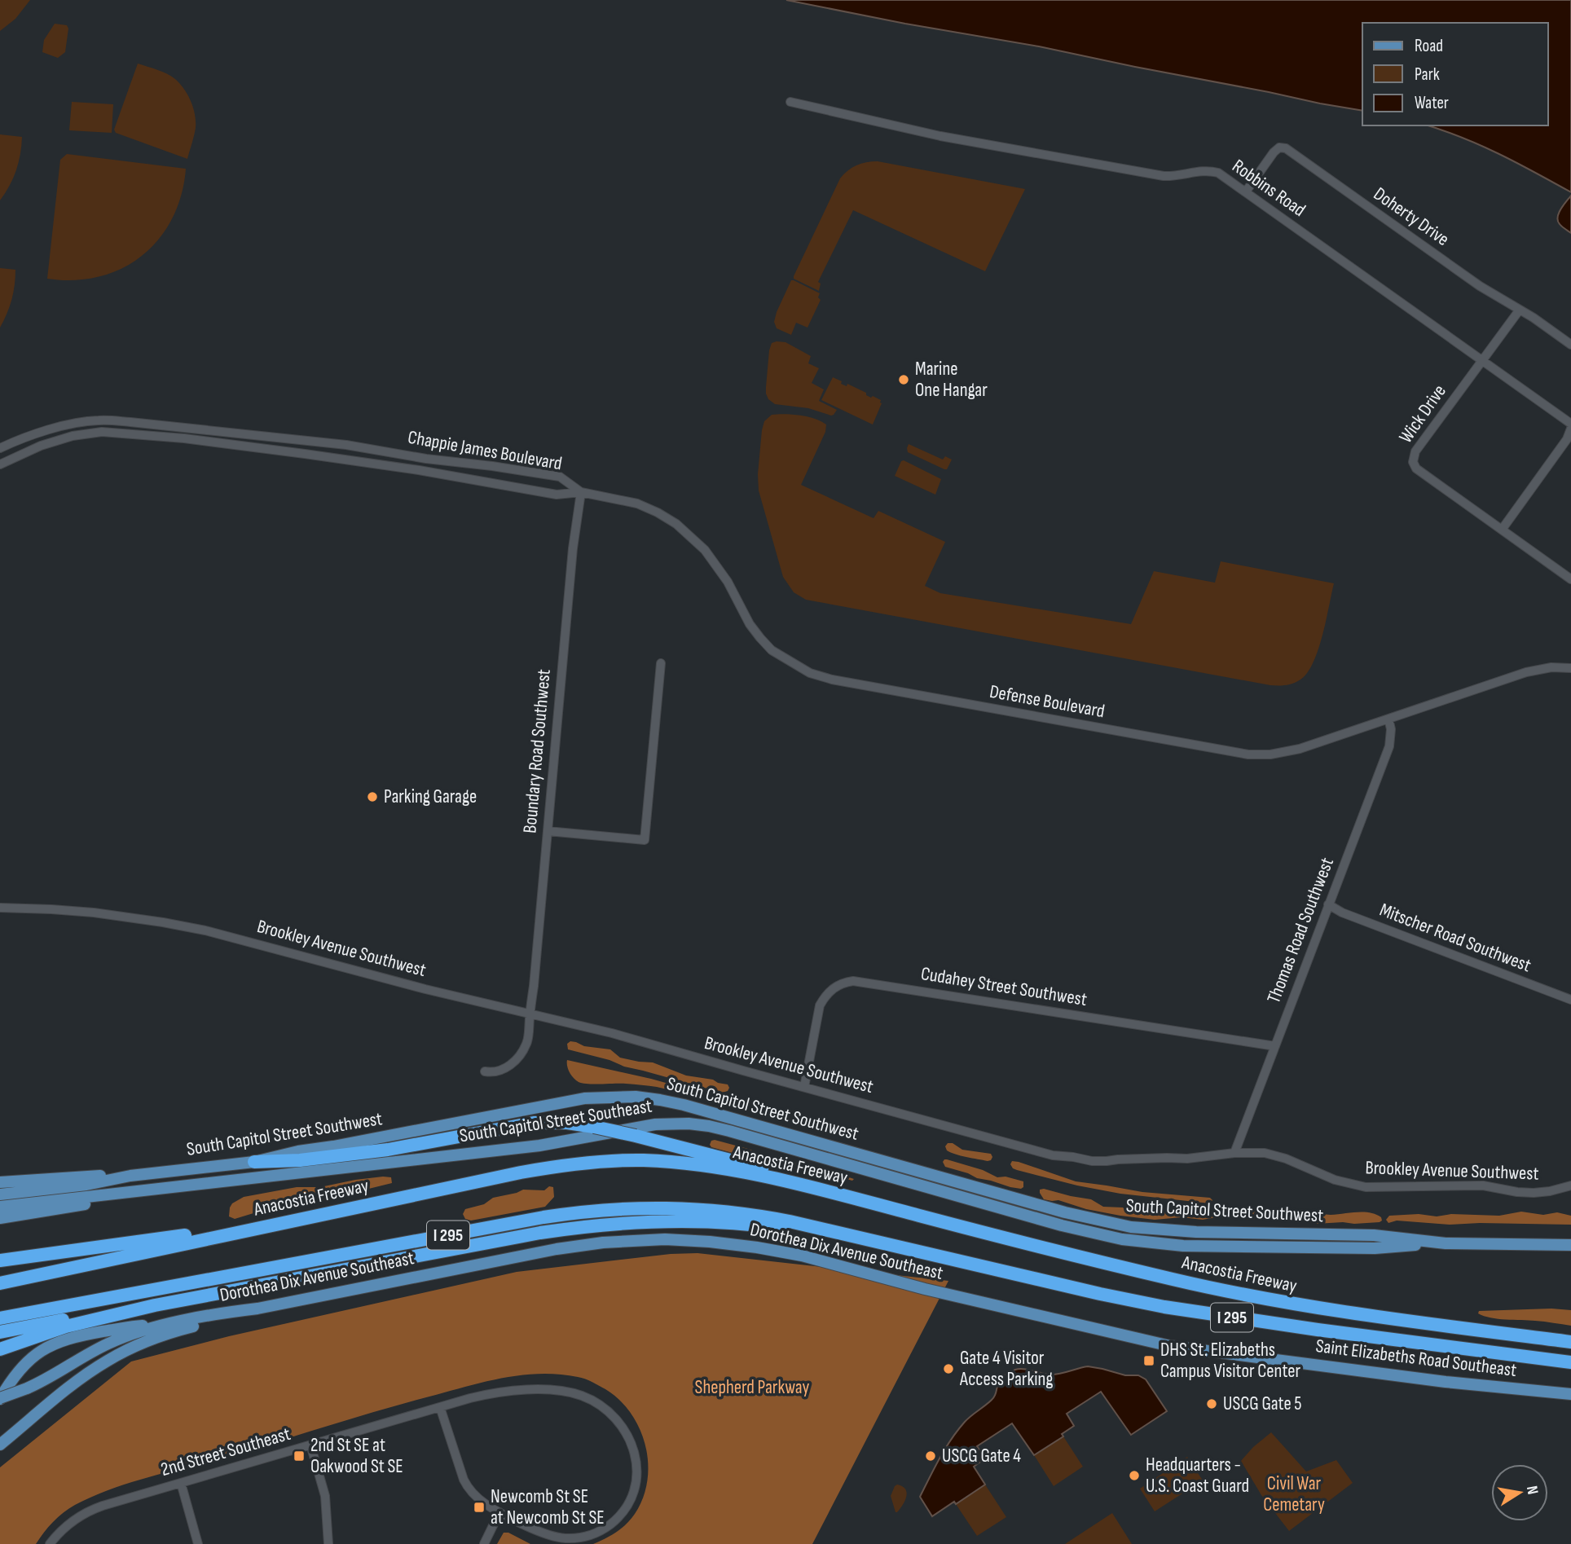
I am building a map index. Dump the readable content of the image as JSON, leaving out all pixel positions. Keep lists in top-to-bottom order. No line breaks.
{"streets":{"highway":["Anacostia Freeway","I 295"],"main road":["South Capitol Street Southwest","South Capitol Street Southeast","Dorothea Dix Avenue Southeast","Saint Elizabeths Road Southeast"],"street":["Robbins Road","Doherty Drive","Wick Drive","Chappie James Boulevard","Defense Boulevard","Boundary Road Southwest","Thomas Road Southwest","Mitscher Road Southwest","Brookley Avenue Southwest","Cudahey Street Southwest","2nd Street Southeast"]},"crossings":[["Robbins Road","Doherty Drive"],["Robbins Road","Wick Drive"],["Doherty Drive","Wick Drive"],["Chappie James Boulevard","Defense Boulevard"],["Chappie James Boulevard","Boundary Road Southwest"],["Defense Boulevard","Boundary Road Southwest"],["Defense Boulevard","Thomas Road Southwest"],["Boundary Road Southwest","Brookley Avenue Southwest"],["Thomas Road Southwest","Mitscher Road Southwest"],["Thomas Road Southwest","Brookley Avenue Southwest"],["Thomas Road Southwest","Cudahey Street Southwest"],["Brookley Avenue Southwest","Cudahey Street Southwest"],["South Capitol Street Southwest","South Capitol Street Southeast"],["Dorothea Dix Avenue Southeast","Saint Elizabeths Road Southeast"]],"parks":["Shepherd Parkway","Civil War Cemetary"],"places":{"other":["Marine One Hangar","Parking Garage","Gate 4 Visitor Access Parking","USCG Gate 5","USCG Gate 4","Headquarters - U.S. Coast Guard"],"transit":["DHS St. Elizabeths Campus Visitor Center","2nd St SE at Oakwood St SE","Newcomb St SE at Newcomb St SE"]},"legend":["Road","Park","Water"],"north":"right"}
